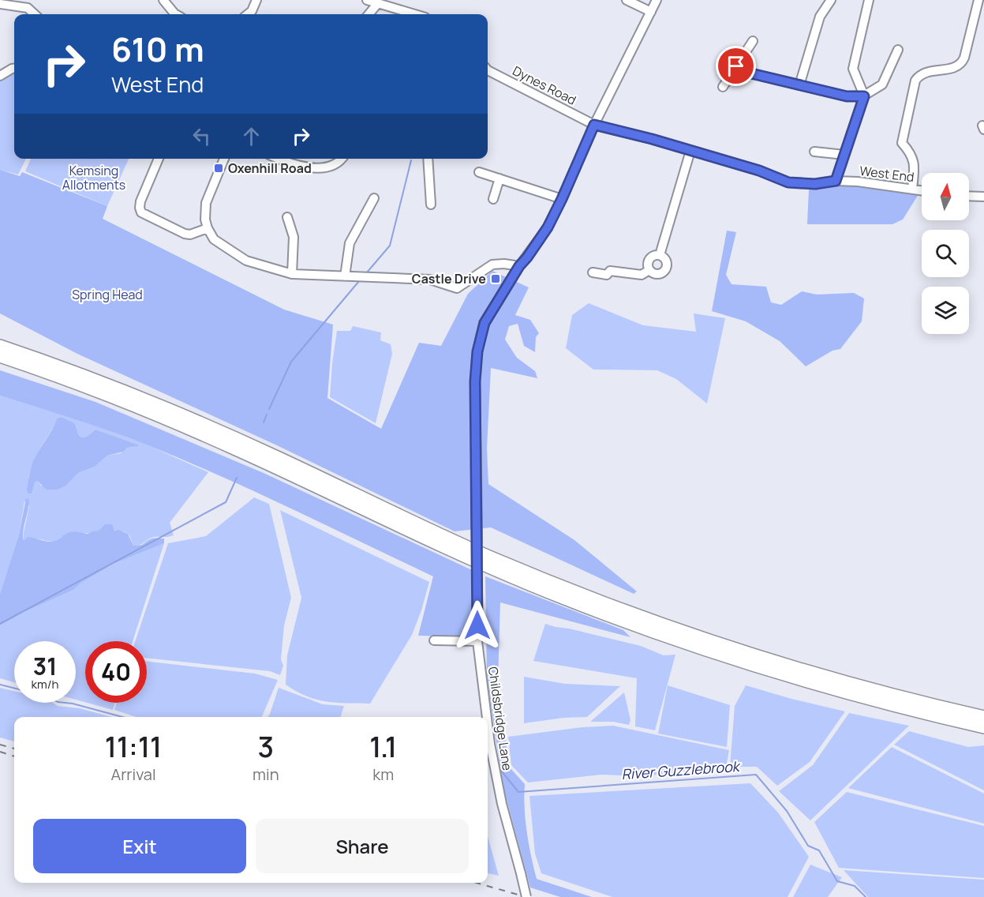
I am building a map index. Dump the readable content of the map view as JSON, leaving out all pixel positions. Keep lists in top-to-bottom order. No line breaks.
{"streets":{"street":["Dynes Road","West End","Childsbridge Lane"]},"crossings":[["Dynes Road","West End"],["Dynes Road","Childsbridge Lane"],["West End","Childsbridge Lane"]],"water":["River Guzzlebrook"],"parks":["Kemsing Allotments","Spring Head"],"places":{"transit":["Oxenhill Road","Castle Drive"]},"north":"top","page":{"turn":["610 m","West End"],"speed":"31 km/h","limit":"40","eta":["11:11","Arrival","3","min","1.1","km"],"buttons":["Exit","Share"]}}
